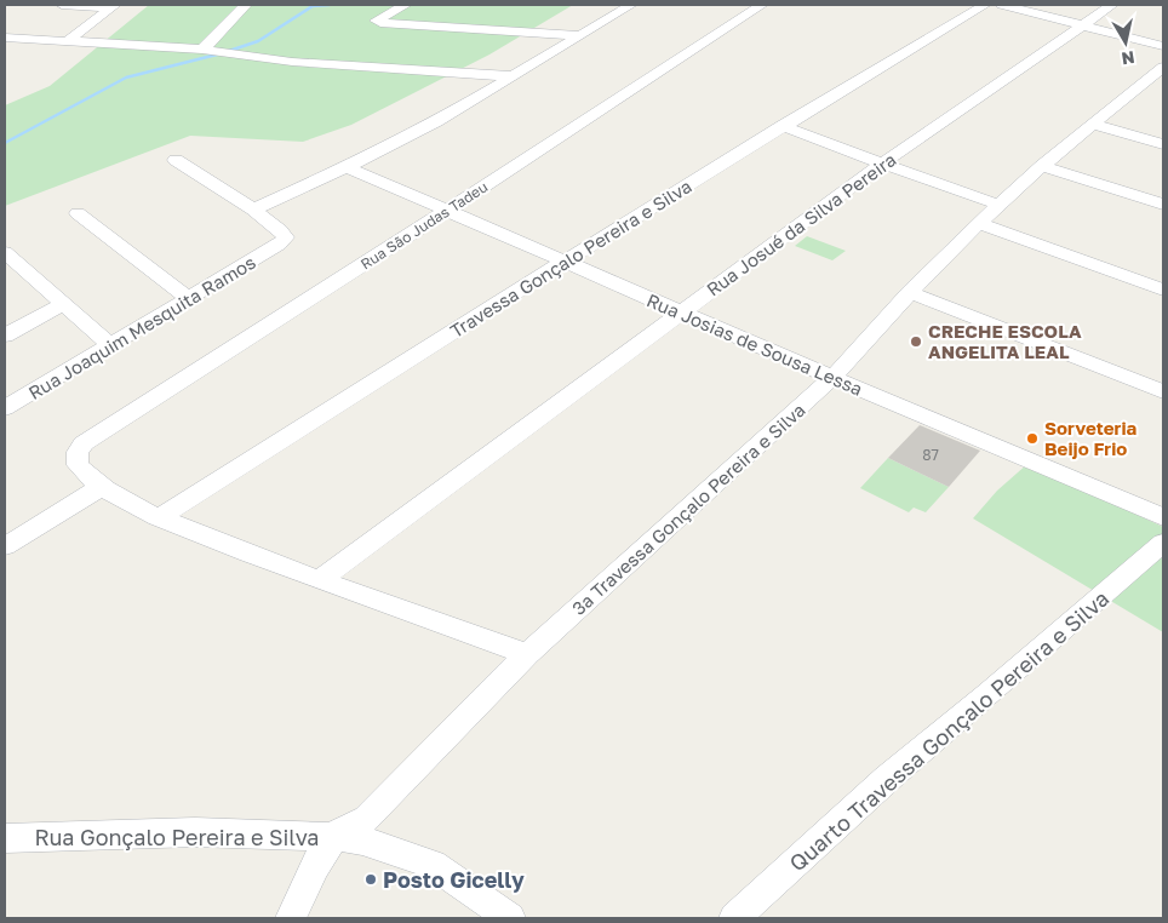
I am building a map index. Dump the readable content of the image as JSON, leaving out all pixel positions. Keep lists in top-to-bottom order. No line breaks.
{"streets":{"street":["Rua Josué da Silva Pereira","Rua São Judas Tadeu","Travessa Gonçalo Pereira e Silva","Rua Joaquim Mesquita Ramos","Rua Josias de Sousa Lessa","3ª Travessa Gonçalo Pereira e Silva","Quarto Travessa Gonçalo Pereira e Silva","Rua Gonçalo Pereira e Silva"]},"crossings":[["Rua Josué da Silva Pereira","Rua Josias de Sousa Lessa"],["Rua São Judas Tadeu","Rua Josias de Sousa Lessa"],["Travessa Gonçalo Pereira e Silva","Rua Josias de Sousa Lessa"],["Rua Josias de Sousa Lessa","3ª Travessa Gonçalo Pereira e Silva"],["3ª Travessa Gonçalo Pereira e Silva","Rua Gonçalo Pereira e Silva"]],"places":["CRECHE ESCOLA ANGELITA LEAL","Sorveteria Beijo Frio","Posto Gicelly"],"house_numbers":["87"],"north":"bottom"}
